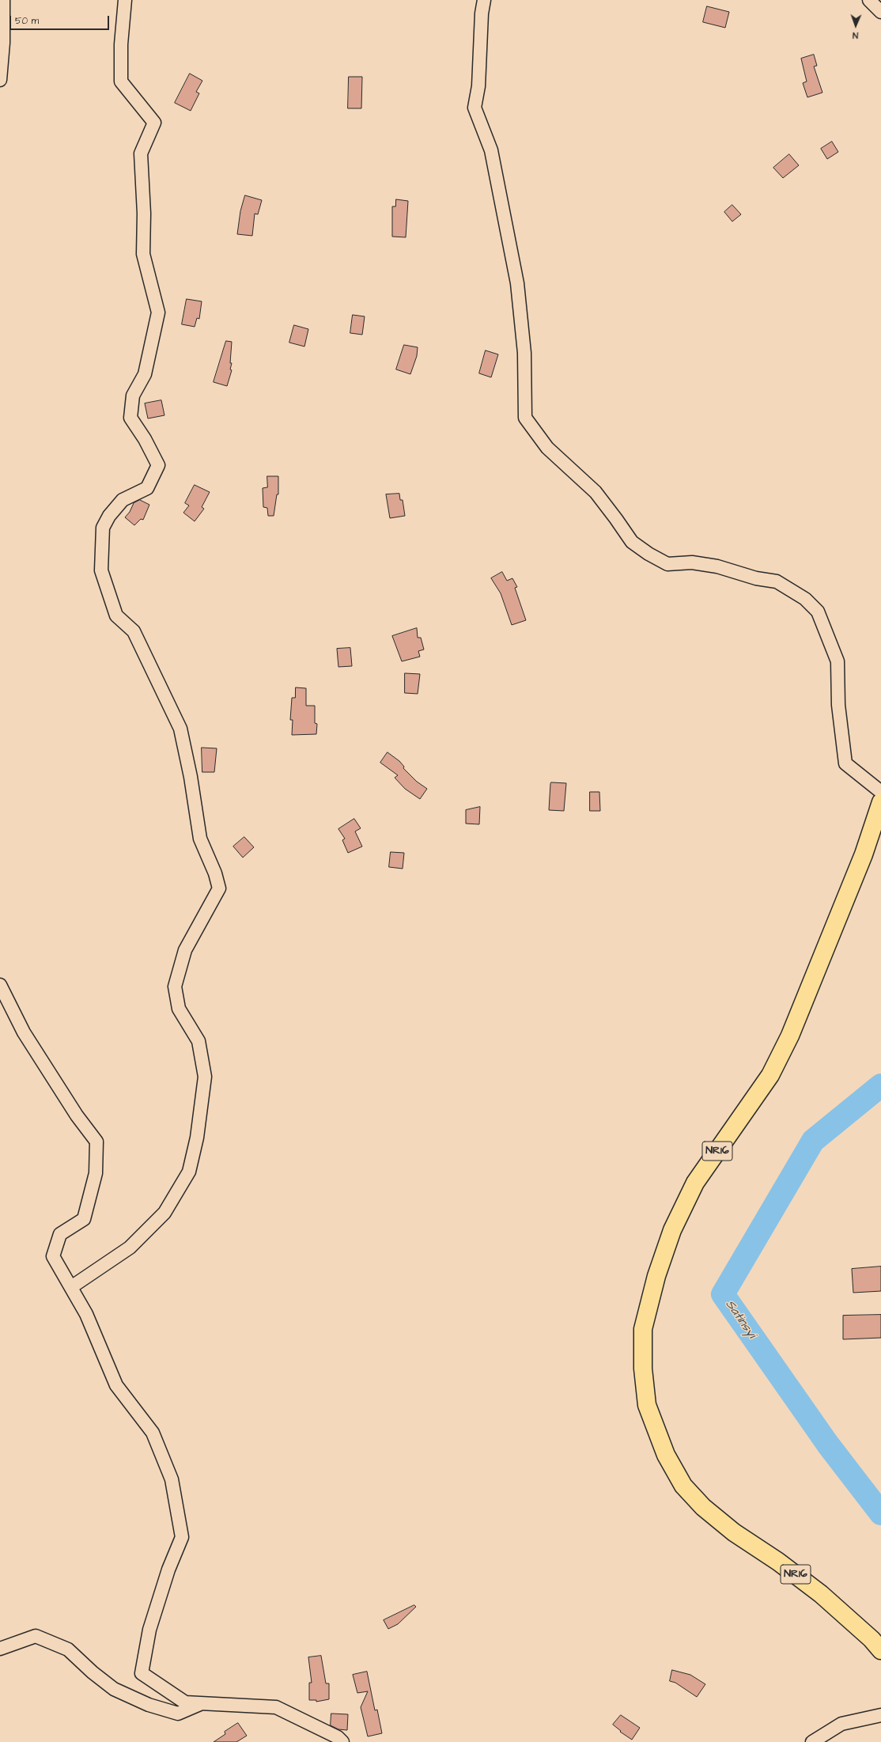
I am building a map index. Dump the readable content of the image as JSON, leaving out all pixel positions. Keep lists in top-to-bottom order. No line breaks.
{"streets":{"main road":["NR16"]},"water":["Satinsyi"],"scale_bar":"50 m","north":"bottom"}
